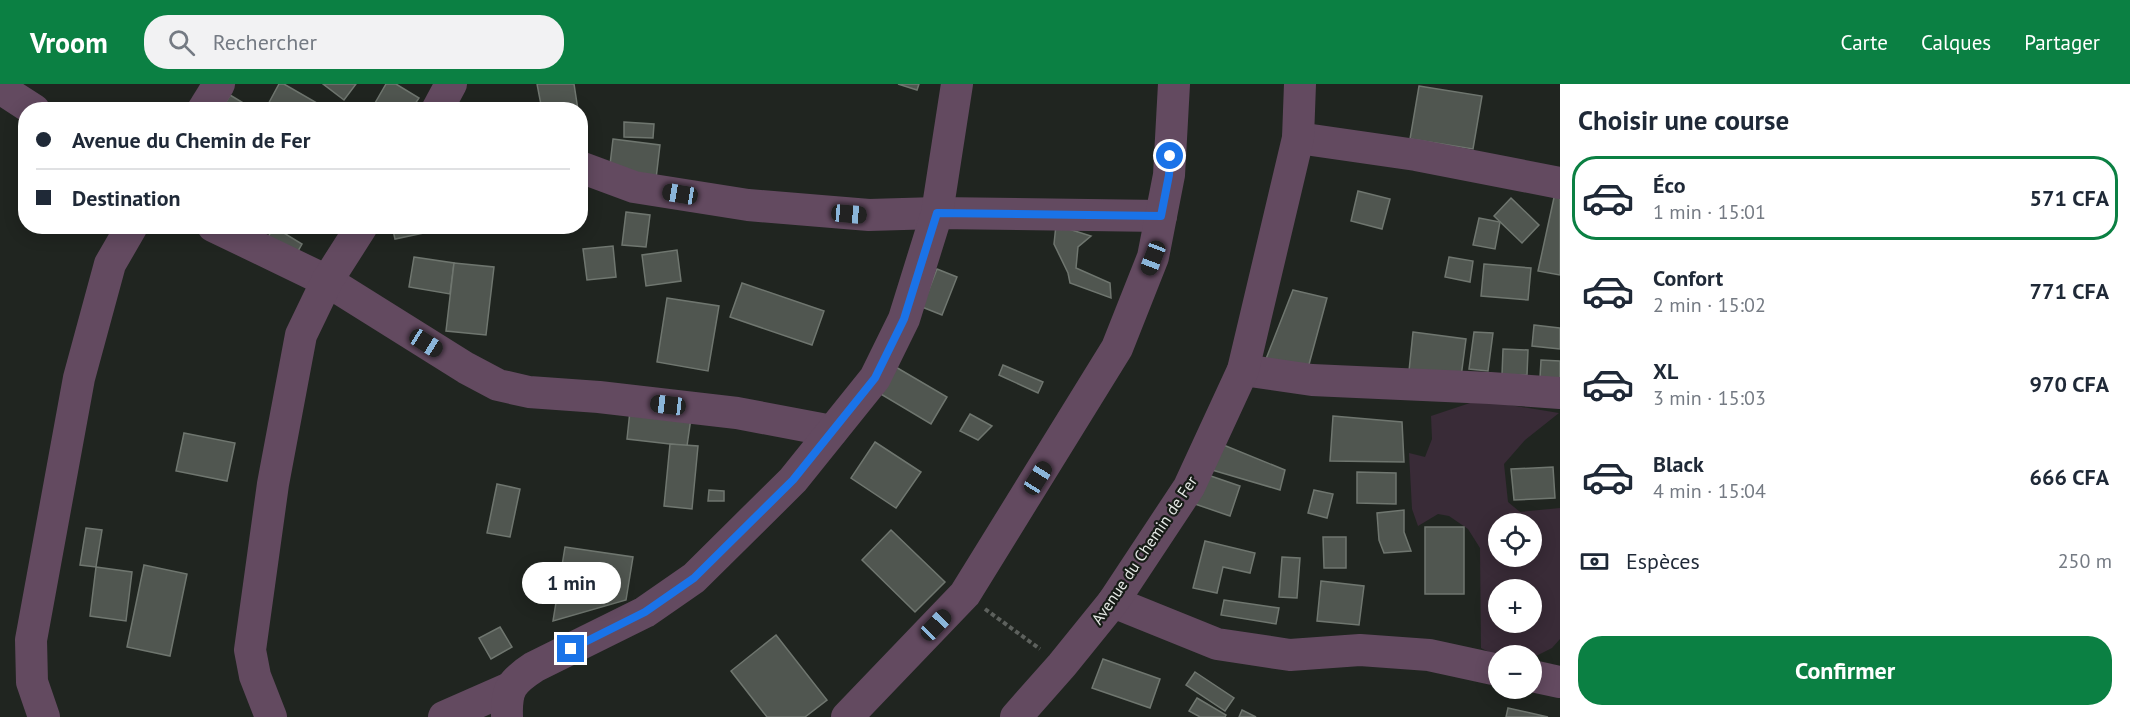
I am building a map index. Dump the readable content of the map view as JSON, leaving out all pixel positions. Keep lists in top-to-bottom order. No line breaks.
{"streets":{"street":["Avenue du Chemin de Fer"]},"page":{"header":"Vroom","search":"Rechercher","nav":["Carte","Calques","Partager"],"heading":"Choisir une course","banner":["Avenue du Chemin de Fer","Destination"],"list":[{"name":"Éco","note":"1 min · 15:01","value":"571 CFA"},{"name":"Confort","note":"2 min · 15:02","value":"771 CFA"},{"name":"XL","note":"3 min · 15:03","value":"970 CFA"},{"name":"Black","note":"4 min · 15:04","value":"666 CFA"}],"map_buttons":["+","−"],"pay":["Espèces","250 m"],"bubble":"1 min","buttons":"Confirmer"}}
